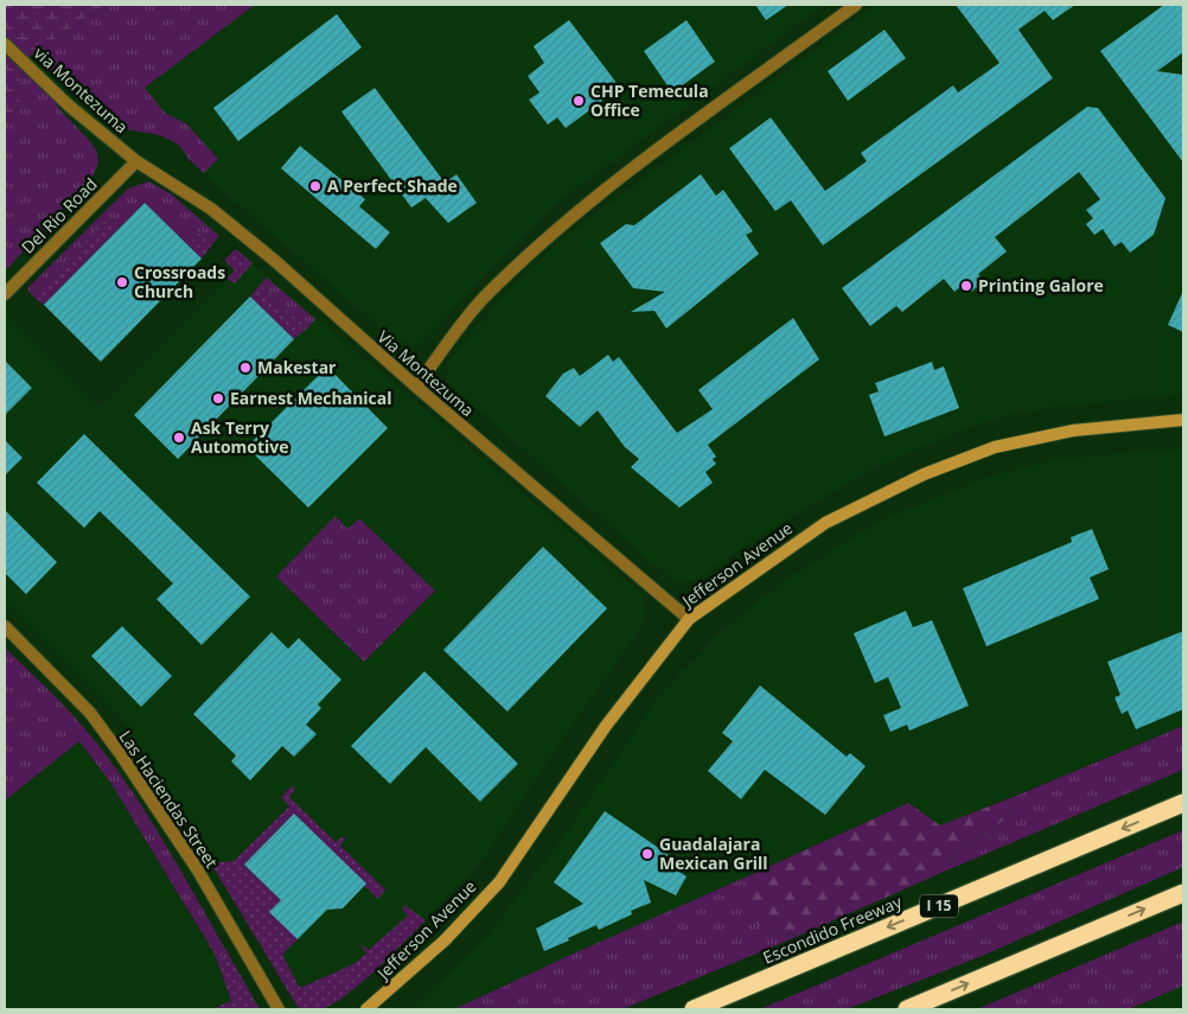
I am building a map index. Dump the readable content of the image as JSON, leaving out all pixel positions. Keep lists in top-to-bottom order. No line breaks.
{"streets":{"highway":["I 15","Escondido Freeway"],"main road":["Jefferson Avenue"],"street":["via Montezuma","Del Rio Road","Via Montezuma","Las Haciendas Street"]},"crossings":[["via Montezuma","Del Rio Road"],["via Montezuma","Via Montezuma"],["Del Rio Road","Via Montezuma"],["Via Montezuma","Jefferson Avenue"]],"places":["CHP Temecula Office","A Perfect Shade","Crossroads Church","Printing Galore","Makestar","Earnest Mechanical","Ask Terry Automotive","Guadalajara Mexican Grill"]}
